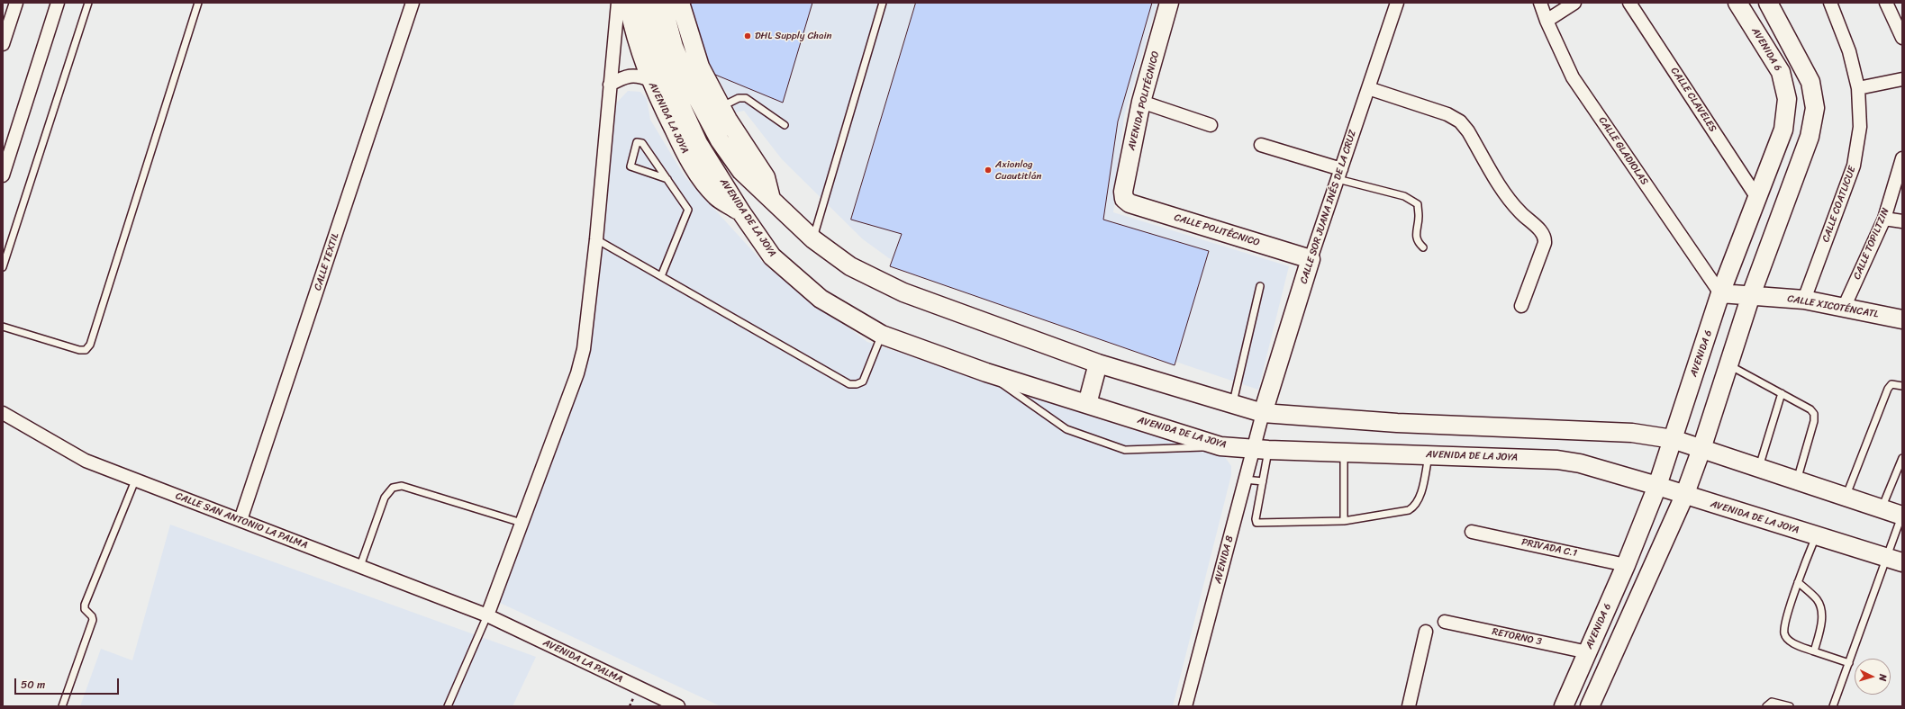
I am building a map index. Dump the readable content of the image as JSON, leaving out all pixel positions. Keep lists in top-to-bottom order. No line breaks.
{"streets":{"main road":["AVENIDA 6","AVENIDA POLITÉCNICO","AVENIDA LA JOYA","CALLE SOR JUANA INÉS DE LA CRUZ","AVENIDA DE LA JOYA","CALLE POLITÉCNICO","CALLE XICOTÉNCATL"],"street":["CALLE CLAVELES","CALLE GLADIOLAS","CALLE COATLICUE","CALLE TOPILTZIN","CALLE TEXTIL","CALLE SAN ANTONIO LA PALMA","PRIVADA C.1","AVENIDA 8","RETORNO 3","AVENIDA LA PALMA"]},"crossings":[["AVENIDA 6","CALLE CLAVELES"],["AVENIDA 6","CALLE GLADIOLAS"],["AVENIDA 6","AVENIDA DE LA JOYA"],["AVENIDA 6","CALLE XICOTÉNCATL"],["AVENIDA 6","PRIVADA C.1"],["AVENIDA 6","RETORNO 3"],["AVENIDA POLITÉCNICO","CALLE POLITÉCNICO"],["AVENIDA LA JOYA","AVENIDA DE LA JOYA"],["CALLE GLADIOLAS","CALLE XICOTÉNCATL"],["CALLE COATLICUE","CALLE XICOTÉNCATL"],["CALLE SOR JUANA INÉS DE LA CRUZ","CALLE POLITÉCNICO"],["CALLE SOR JUANA INÉS DE LA CRUZ","AVENIDA 8"],["AVENIDA DE LA JOYA","AVENIDA 8"],["CALLE TOPILTZIN","CALLE XICOTÉNCATL"],["CALLE TEXTIL","CALLE SAN ANTONIO LA PALMA"],["CALLE SAN ANTONIO LA PALMA","AVENIDA LA PALMA"]],"places":["DHL Supply Chain","Axionlog Cuautitlán"],"scale_bar":"50 m","north":"right"}
